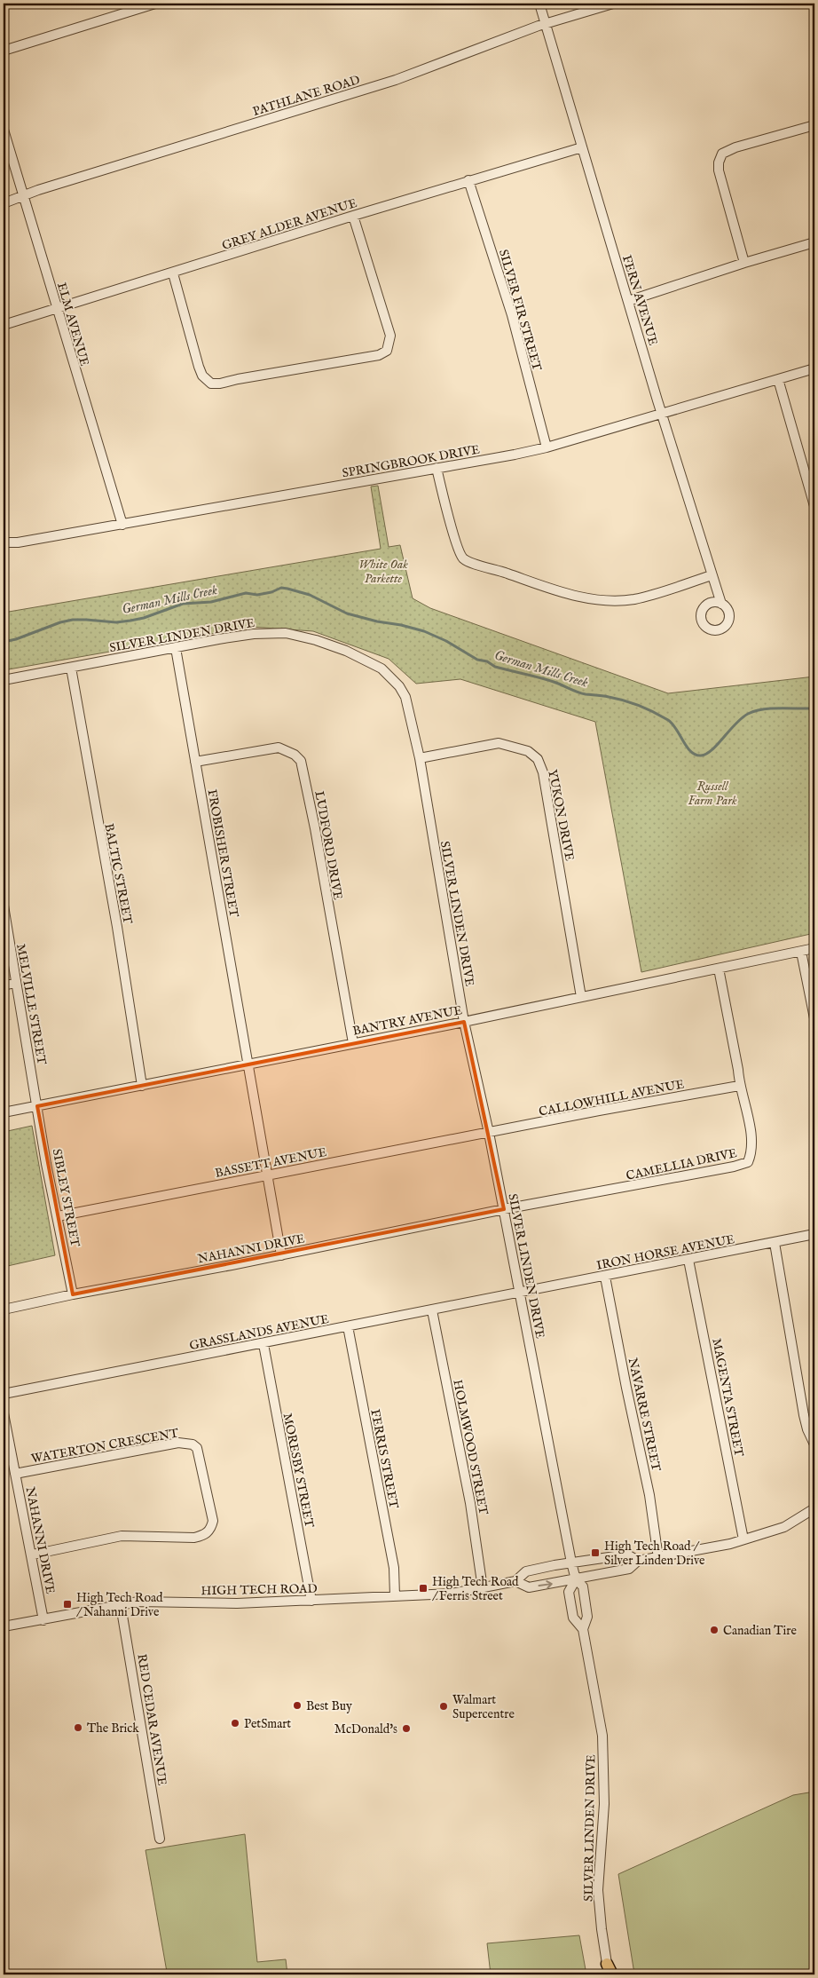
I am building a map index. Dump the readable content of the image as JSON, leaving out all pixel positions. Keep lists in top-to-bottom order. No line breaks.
{"streets":{"street":["PATHLANE ROAD","GREY ALDER AVENUE","FERN AVENUE","SILVER FIR STREET","ELM AVENUE","SPRINGBROOK DRIVE","SILVER LINDEN DRIVE","YUKON DRIVE","LUDFORD DRIVE","FROBISHER STREET","BALTIC STREET","MELVILLE STREET","BANTRY AVENUE","CALLOWHILL AVENUE","BASSETT AVENUE","CAMELLIA DRIVE","SIBLEY STREET","NAHANNI DRIVE","IRON HORSE AVENUE","GRASSLANDS AVENUE","MAGENTA STREET","NAVARRE STREET","WATERTON CRESCENT","HOLMWOOD STREET","FERRIS STREET","MORESBY STREET","HIGH TECH ROAD","RED CEDAR AVENUE"]},"crossings":[["PATHLANE ROAD","FERN AVENUE"],["PATHLANE ROAD","ELM AVENUE"],["GREY ALDER AVENUE","FERN AVENUE"],["GREY ALDER AVENUE","SILVER FIR STREET"],["GREY ALDER AVENUE","ELM AVENUE"],["FERN AVENUE","SPRINGBROOK DRIVE"],["SILVER FIR STREET","SPRINGBROOK DRIVE"],["ELM AVENUE","SPRINGBROOK DRIVE"],["SILVER LINDEN DRIVE","YUKON DRIVE"],["SILVER LINDEN DRIVE","FROBISHER STREET"],["SILVER LINDEN DRIVE","BALTIC STREET"],["SILVER LINDEN DRIVE","BANTRY AVENUE"],["SILVER LINDEN DRIVE","CALLOWHILL AVENUE"],["SILVER LINDEN DRIVE","BASSETT AVENUE"],["SILVER LINDEN DRIVE","CAMELLIA DRIVE"],["SILVER LINDEN DRIVE","NAHANNI DRIVE"],["SILVER LINDEN DRIVE","IRON HORSE AVENUE"],["SILVER LINDEN DRIVE","GRASSLANDS AVENUE"],["SILVER LINDEN DRIVE","HIGH TECH ROAD"],["YUKON DRIVE","BANTRY AVENUE"],["LUDFORD DRIVE","FROBISHER STREET"],["LUDFORD DRIVE","BANTRY AVENUE"],["FROBISHER STREET","BANTRY AVENUE"],["FROBISHER STREET","BASSETT AVENUE"],["FROBISHER STREET","NAHANNI DRIVE"],["BALTIC STREET","BANTRY AVENUE"],["MELVILLE STREET","BANTRY AVENUE"],["MELVILLE STREET","SIBLEY STREET"],["BANTRY AVENUE","CAMELLIA DRIVE"],["BANTRY AVENUE","SIBLEY STREET"],["CALLOWHILL AVENUE","BASSETT AVENUE"],["CALLOWHILL AVENUE","CAMELLIA DRIVE"],["BASSETT AVENUE","SIBLEY STREET"],["CAMELLIA DRIVE","NAHANNI DRIVE"],["SIBLEY STREET","NAHANNI DRIVE"],["NAHANNI DRIVE","WATERTON CRESCENT"],["NAHANNI DRIVE","HIGH TECH ROAD"],["IRON HORSE AVENUE","GRASSLANDS AVENUE"],["IRON HORSE AVENUE","MAGENTA STREET"],["IRON HORSE AVENUE","NAVARRE STREET"],["GRASSLANDS AVENUE","HOLMWOOD STREET"],["GRASSLANDS AVENUE","FERRIS STREET"],["GRASSLANDS AVENUE","MORESBY STREET"],["MAGENTA STREET","HIGH TECH ROAD"],["NAVARRE STREET","HIGH TECH ROAD"],["HOLMWOOD STREET","HIGH TECH ROAD"],["FERRIS STREET","HIGH TECH ROAD"],["MORESBY STREET","HIGH TECH ROAD"],["HIGH TECH ROAD","RED CEDAR AVENUE"]],"water":["German Mills Creek"],"parks":["White Oak Parkette","Russell Farm Park"],"places":{"transit":["High Tech Road / Silver Linden Drive","High Tech Road / Ferris Street","High Tech Road / Nahanni Drive"],"other":["Canadian Tire","Best Buy","Walmart Supercentre","PetSmart","The Brick","McDonald's"]}}
